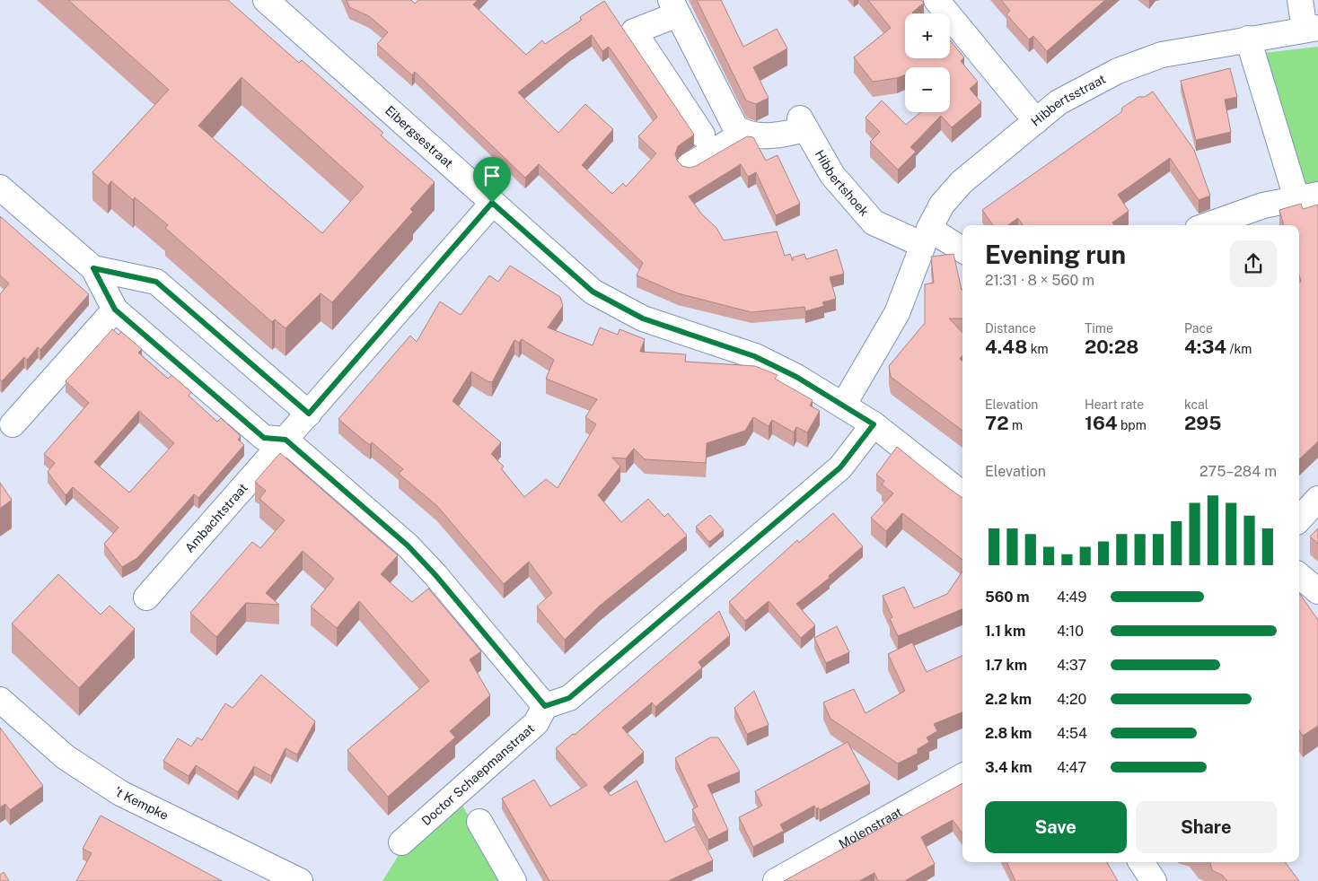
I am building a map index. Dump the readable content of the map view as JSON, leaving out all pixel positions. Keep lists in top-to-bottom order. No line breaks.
{"streets":{"street":["Hibbertsstraat","Eibergsestraat","Hibbertshoek","Ambachtstraat","Doctor Schaepmanstraat","'t Kempke","Molenstraat"]},"crossings":[["Hibbertsstraat","Eibergsestraat"],["Hibbertsstraat","Hibbertshoek"],["Eibergsestraat","Ambachtstraat"]],"page":{"map_buttons":["+","−"],"heading":["Evening run","21:31 · 8 × 560 m"],"stats":[["Distance","4.48 km"],["Time","20:28"],["Pace","4:34 /km"],["Elevation","72 m"],["Heart rate","164 bpm"],["kcal","295"]],"chart":["Elevation","275–284 m"],"list":[{"name":"560 m","note":"4:49"},{"name":"1.1 km","note":"4:10"},{"name":"1.7 km","note":"4:37"},{"name":"2.2 km","note":"4:20"},{"name":"2.8 km","note":"4:54"},{"name":"3.4 km","note":"4:47"}],"buttons":["Save","Share"]}}
